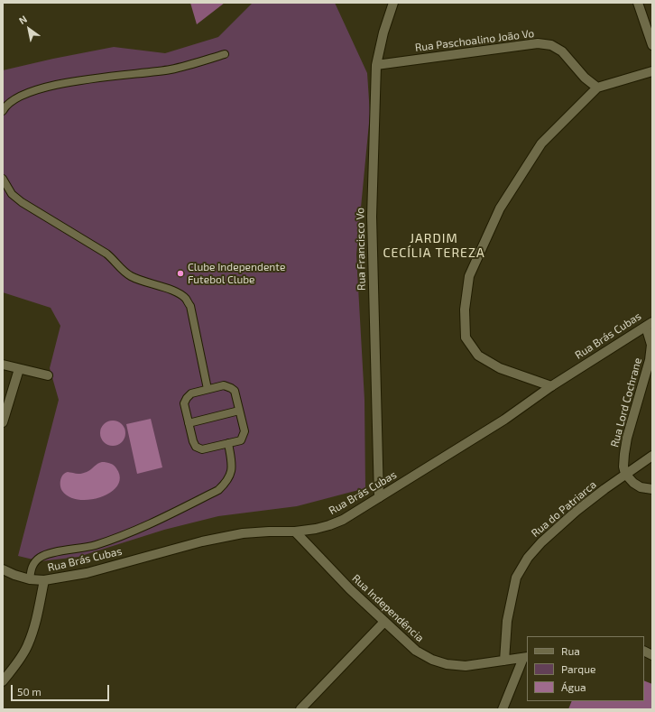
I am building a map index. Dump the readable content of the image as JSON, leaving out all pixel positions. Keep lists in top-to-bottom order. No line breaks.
{"streets":{"street":["Rua Paschoalino João Vo","Rua Francisco Vo","Rua Brás Cubas","Rua Lord Cochrane","Rua do Patriarca","Rua Independência"]},"crossings":[["Rua Paschoalino João Vo","Rua Francisco Vo"],["Rua Francisco Vo","Rua Brás Cubas"],["Rua Brás Cubas","Rua Lord Cochrane"],["Rua Brás Cubas","Rua Independência"],["Rua Lord Cochrane","Rua do Patriarca"],["Rua do Patriarca","Rua Independência"]],"districts":["JARDIM CECÍLIA TEREZA"],"places":["Clube Independente Futebol Clube"],"legend":["Rua","Parque","Água"],"scale_bar":"50 m","north":"top left"}
